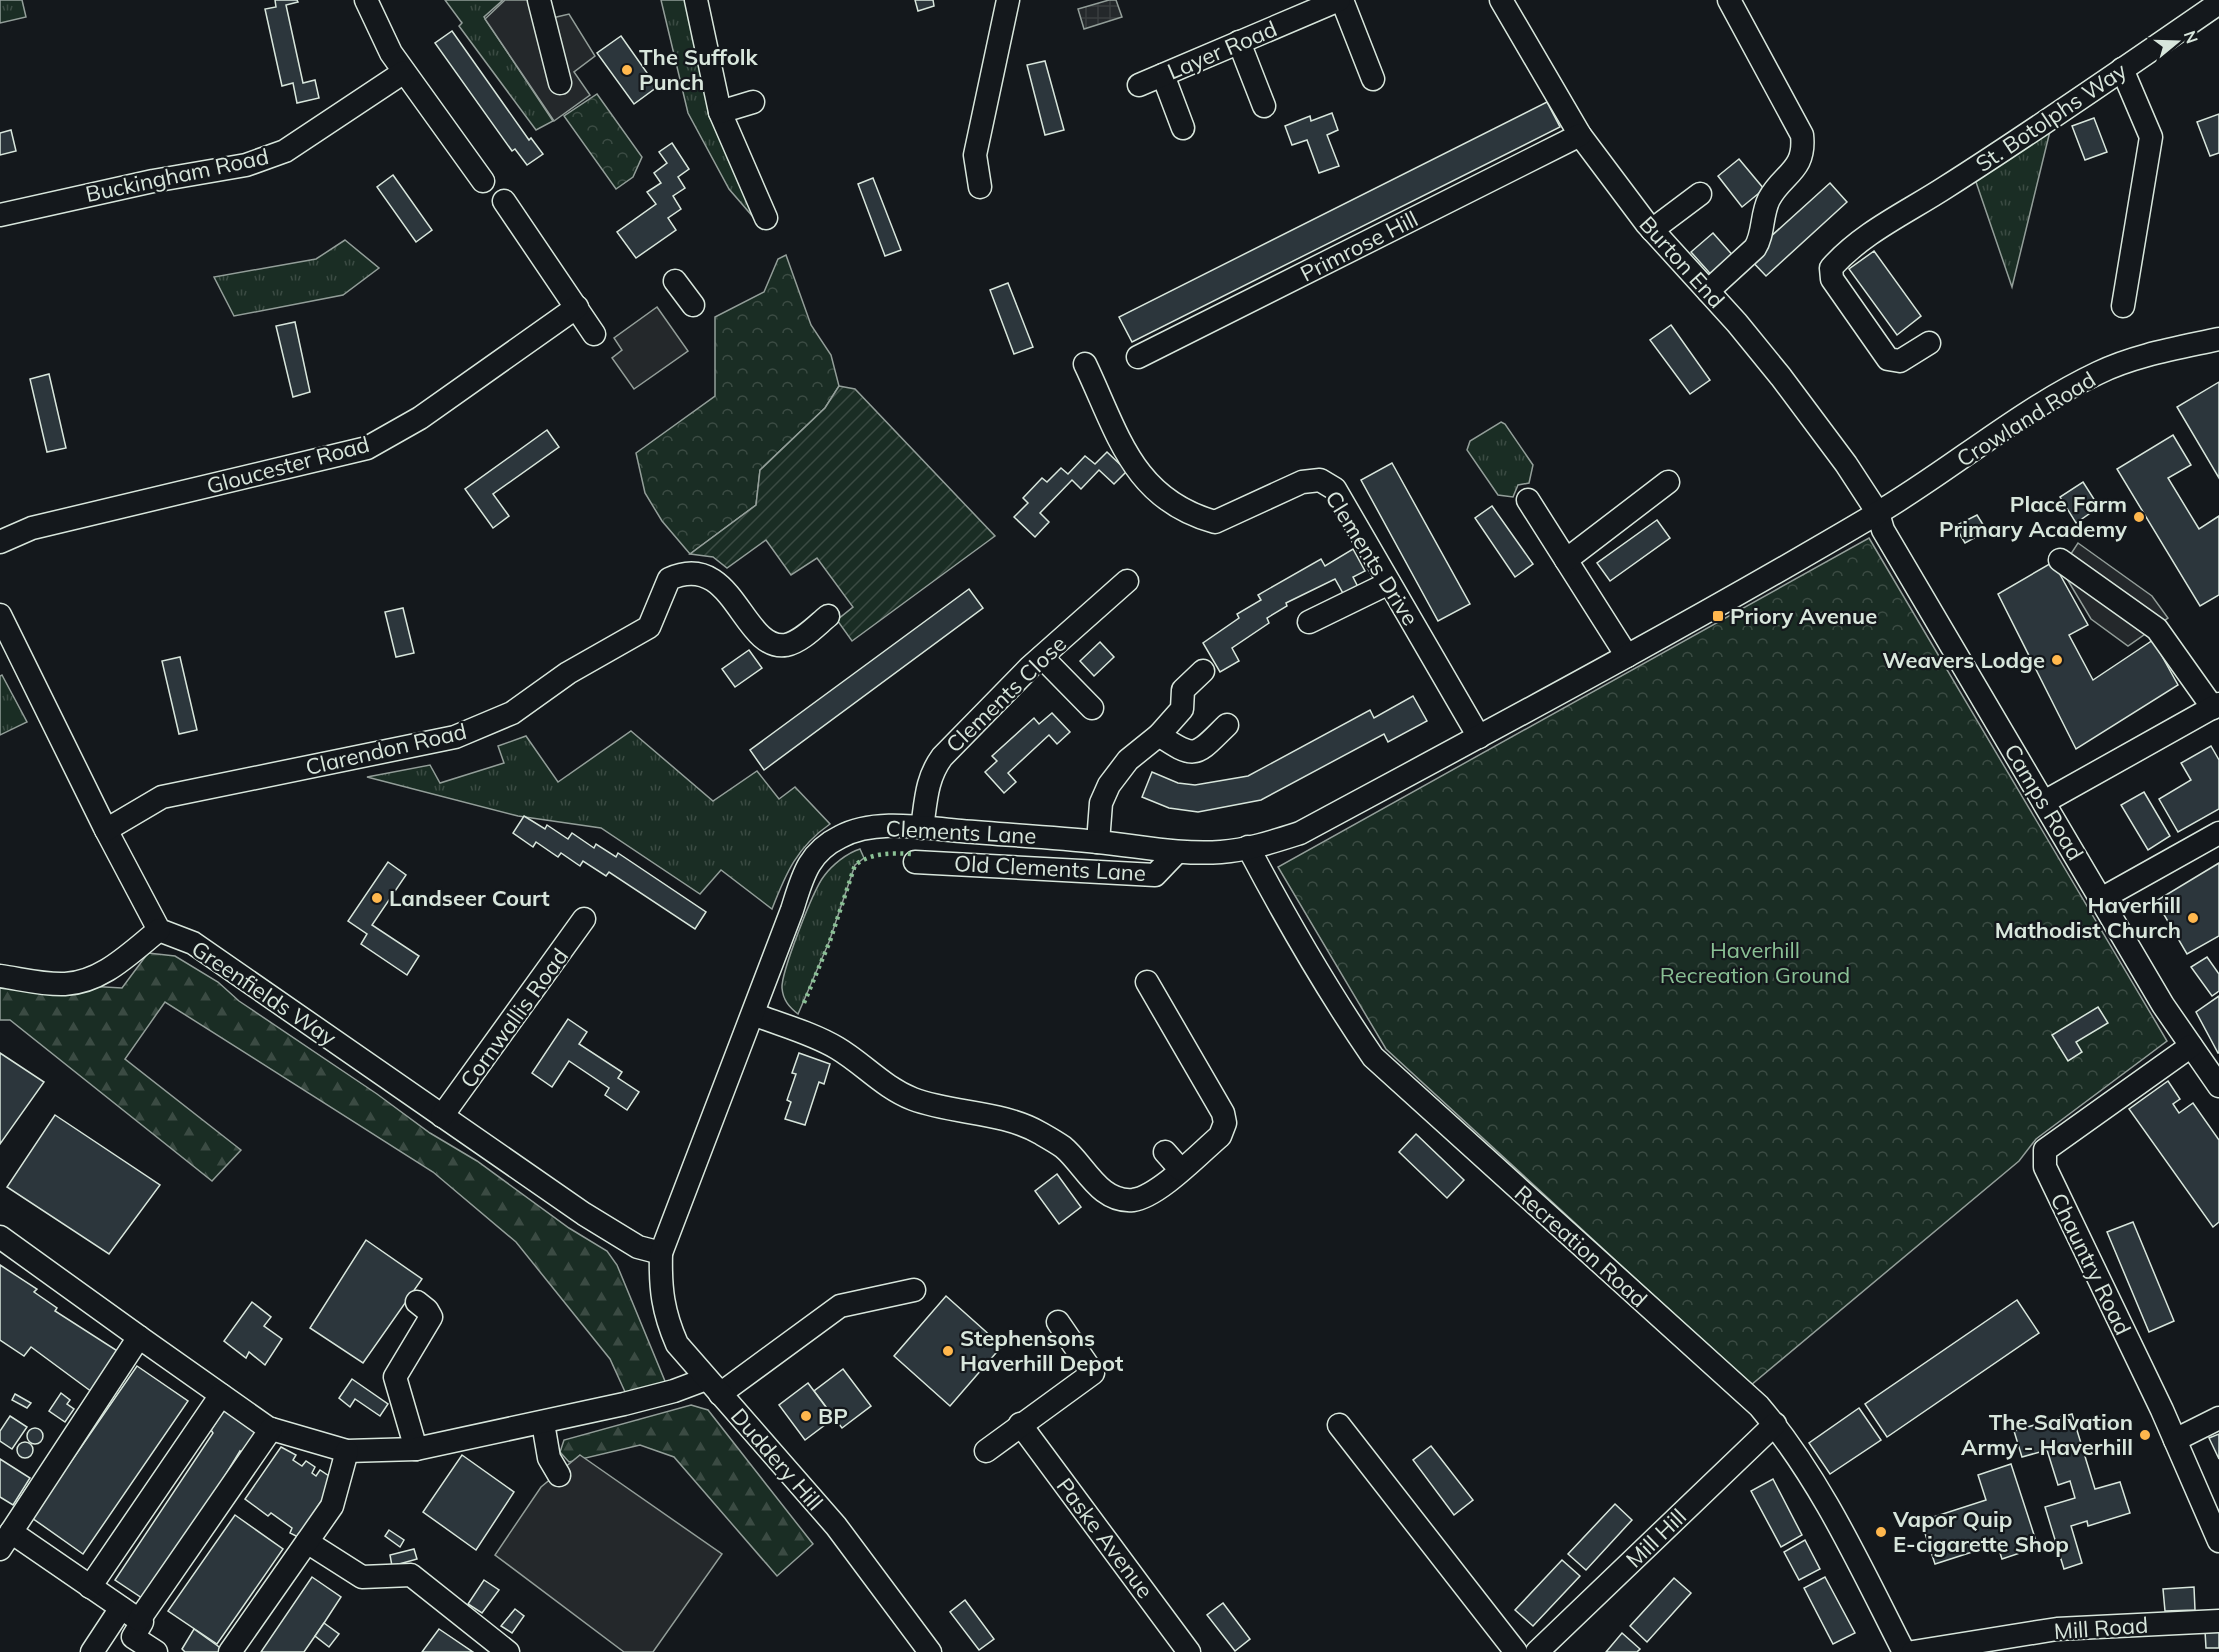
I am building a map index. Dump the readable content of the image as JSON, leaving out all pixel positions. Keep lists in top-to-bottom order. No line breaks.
{"streets":{"street":["Layer Road","St. Botolphs Way","Buckingham Road","Primrose Hill","Burton End","Crowland Road","Gloucester Road","Clements Drive","Clements Close","Clarendon Road","Camps Road","Clements Lane","Old Clements Lane","Greenfields Way","Cornwallis Road","Recreation Road","Chauntry Road","Duddery Hill","Paske Avenue","Mill Hill","Mill Road"]},"crossings":[["Primrose Hill","Burton End"],["Burton End","Crowland Road"],["Burton End","Camps Road"],["Crowland Road","Camps Road"],["Crowland Road","Clements Lane"],["Clements Drive","Clements Lane"],["Clements Close","Clements Lane"],["Camps Road","Chauntry Road"],["Clements Lane","Old Clements Lane"],["Clements Lane","Greenfields Way"],["Clements Lane","Recreation Road"],["Clements Lane","Duddery Hill"],["Greenfields Way","Cornwallis Road"],["Greenfields Way","Duddery Hill"],["Recreation Road","Mill Hill"]],"parks":["Haverhill Recreation Ground"],"places":{"other":["The Suffolk Punch","Place Farm Primary Academy","Weavers Lodge","Landseer Court","Haverhill Mathodist Church","Stephensons Haverhill Depot","BP","The Salvation Army - Haverhill","Vapor Quip E-cigarette Shop"],"transit":["Priory Avenue"]},"north":"right"}
